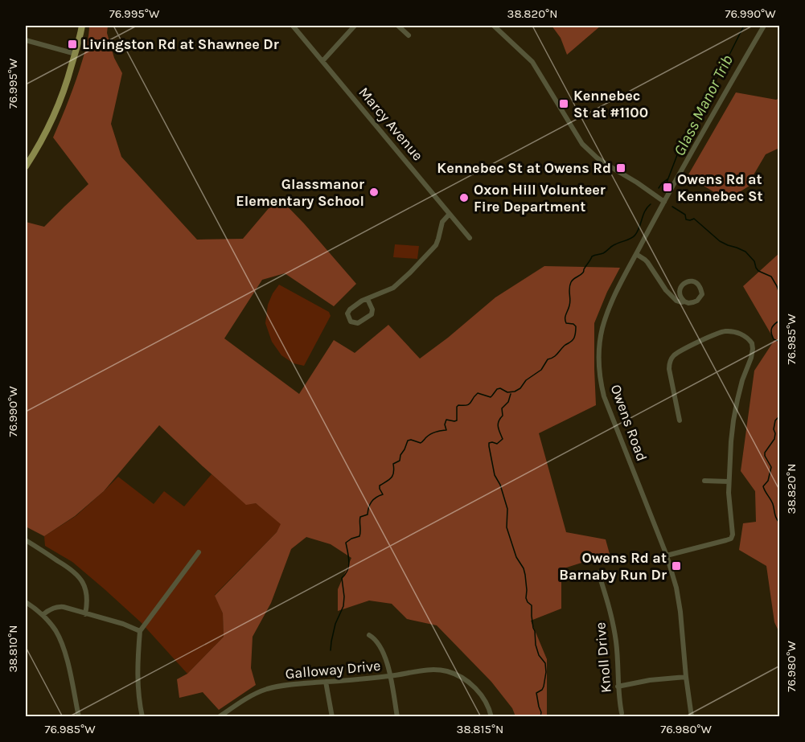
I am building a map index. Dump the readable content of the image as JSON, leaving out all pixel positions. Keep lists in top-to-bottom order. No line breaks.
{"streets":{"street":["Marcy Avenue","Owens Road","Knoll Drive","Galloway Drive"]},"water":["Glass Manor Trib"],"places":{"transit":["Livingston Rd at Shawnee Dr","Kennebec St at #1100","Kennebec St at Owens Rd","Owens Rd at Kennebec St","Owens Rd at Barnaby Run Dr"],"other":["Glassmanor Elementary School","Oxon Hill Volunteer Fire Department"]},"coordinates":["76.995°W","38.820°N","76.990°W","76.985°W","38.810°N","76.980°W","38.815°N"]}
